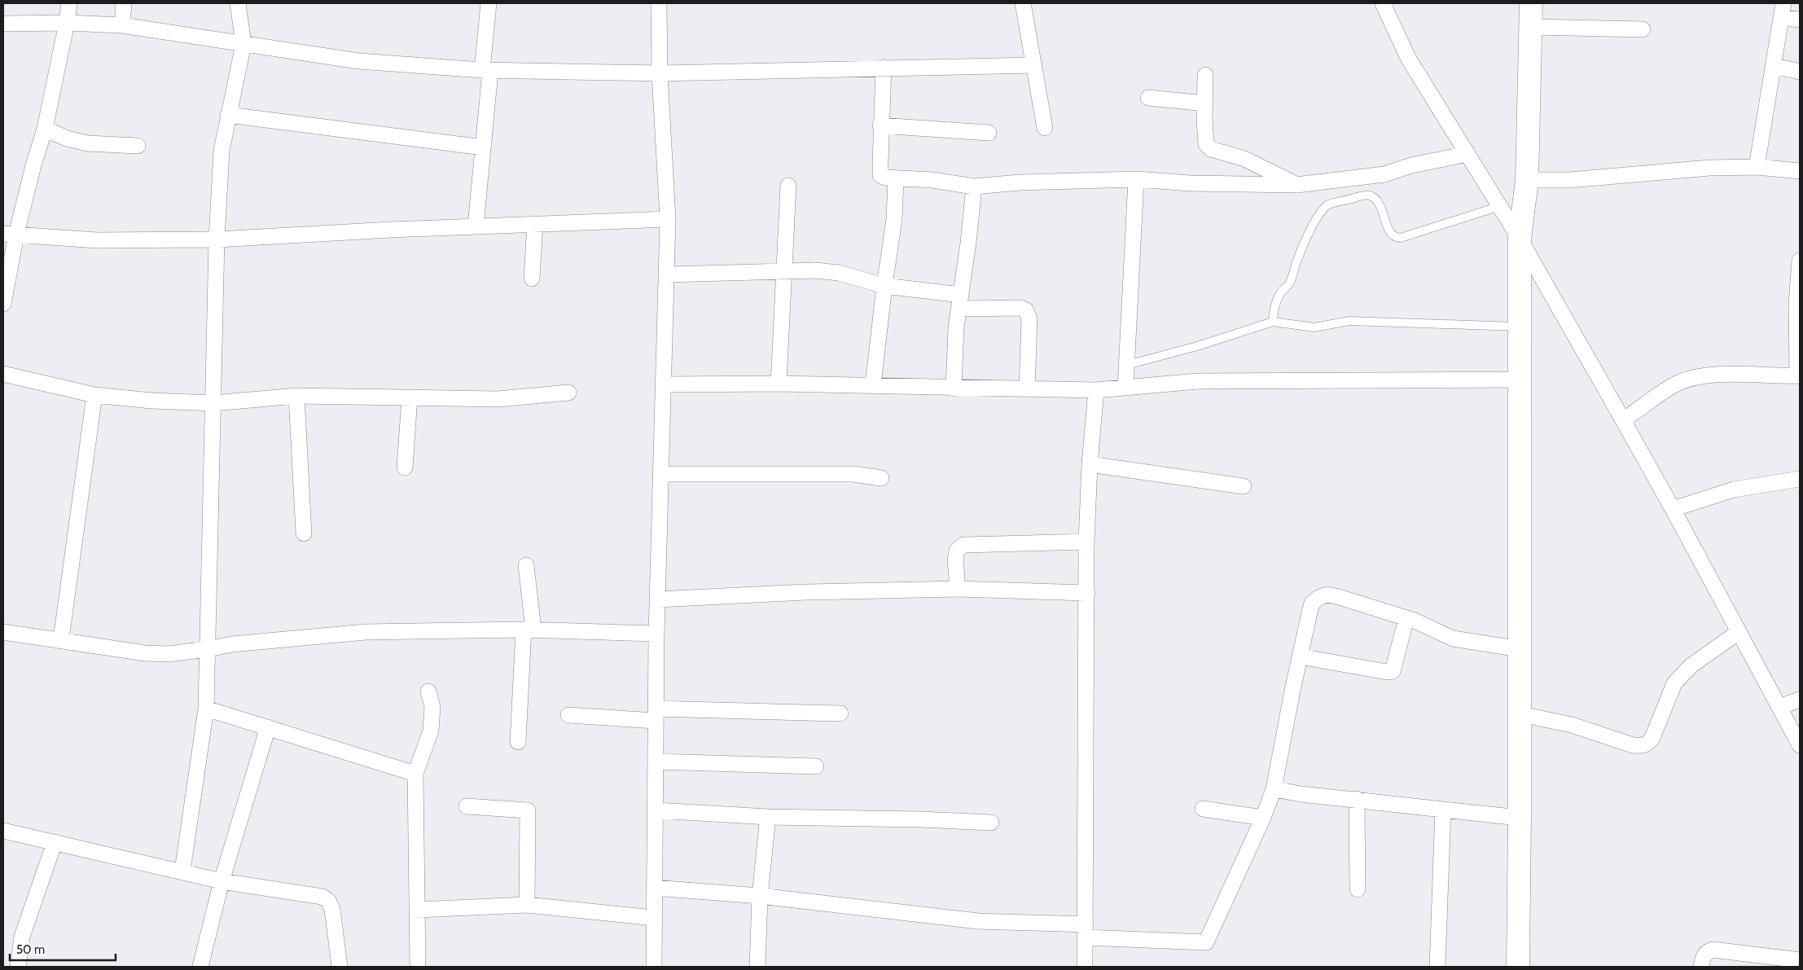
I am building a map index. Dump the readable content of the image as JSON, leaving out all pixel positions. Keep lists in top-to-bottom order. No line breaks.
{"scale_bar":"50 m"}
